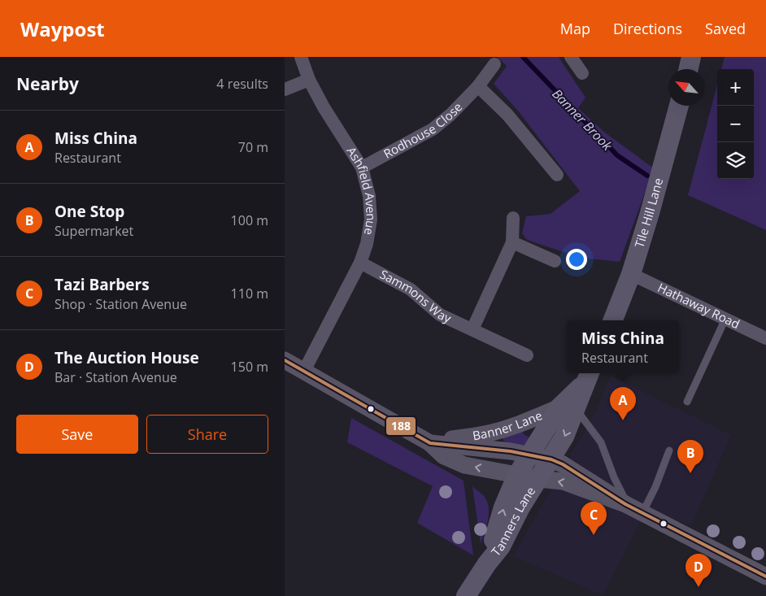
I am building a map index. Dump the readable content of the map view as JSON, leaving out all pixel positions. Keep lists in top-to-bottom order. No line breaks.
{"streets":{"main road":["Tile Hill Lane","Tanners Lane"],"street":["Rodhouse Close","Ashfield Avenue","Sammons Way","Hathaway Road","Banner Lane"]},"crossings":[["Rodhouse Close","Ashfield Avenue"],["Ashfield Avenue","Sammons Way"],["Ashfield Avenue","Banner Lane"],["Tile Hill Lane","Hathaway Road"],["Banner Lane","Tanners Lane"]],"water":["Banner Brook"],"lines":["transit line 188"],"north":"top left","page":{"header":"Waypost","nav":["Map","Directions","Saved"],"heading":["Nearby","4 results"],"map_buttons":["+","−"],"list":[{"mark":"A","name":"Miss China","note":"Restaurant","value":"70 m"},{"mark":"B","name":"One Stop","note":"Supermarket","value":"100 m"},{"mark":"C","name":"Tazi Barbers","note":"Shop · Station Avenue","value":"110 m"},{"mark":"D","name":"The Auction House","note":"Bar · Station Avenue","value":"150 m"}],"popup":["Miss China","Restaurant"],"pins":["A","B","C","D"],"buttons":["Save","Share"]}}
